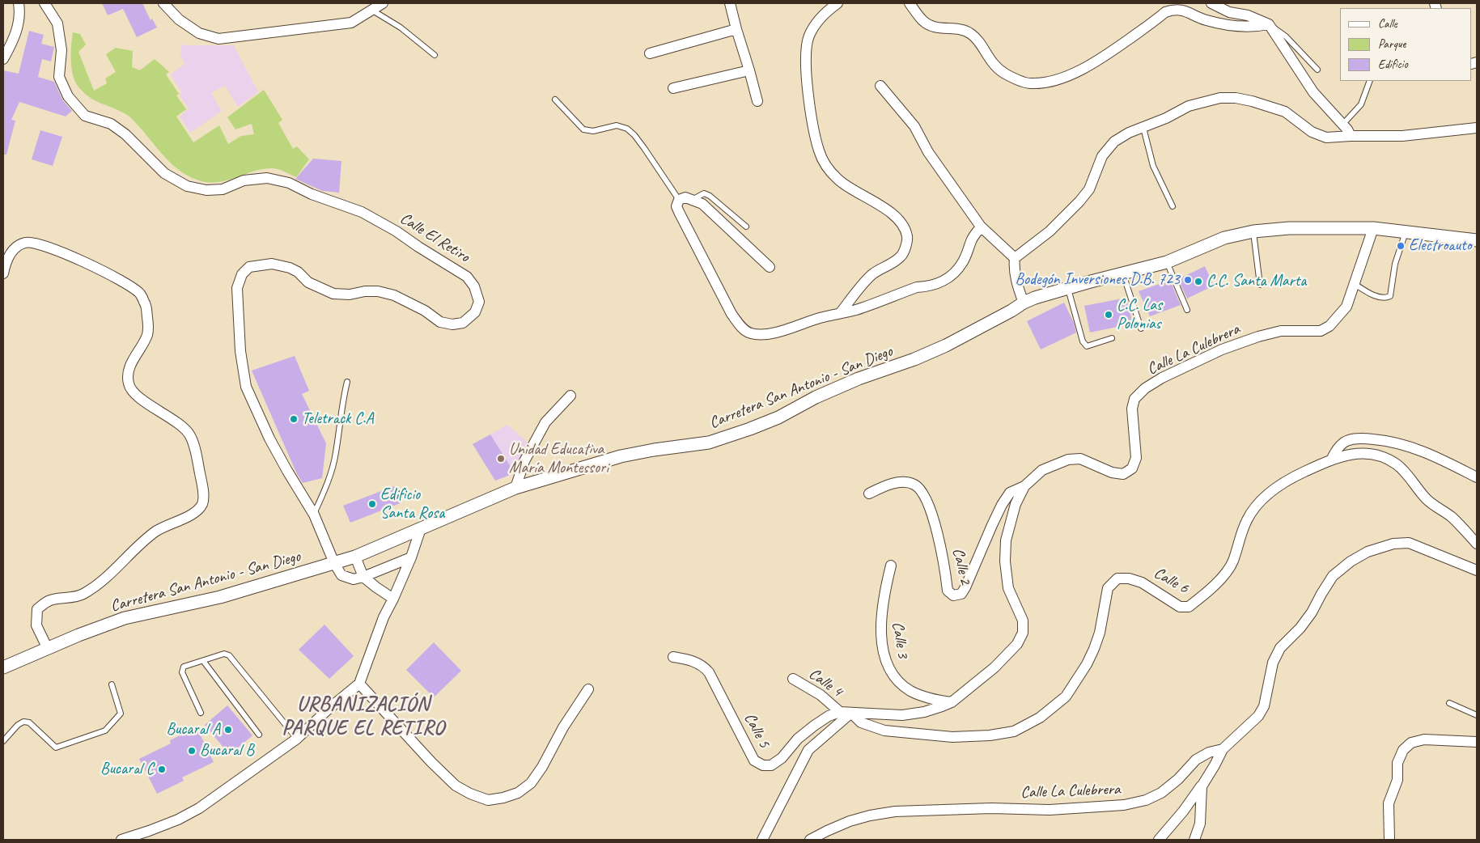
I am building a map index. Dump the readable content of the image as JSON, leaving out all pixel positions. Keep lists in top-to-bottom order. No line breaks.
{"streets":{"street":["Calle El Retiro","Calle La Culebrera","Carretera San Antonio - San Diego","Calle 2","Calle 6","Calle 3","Calle 4","Calle 5"]},"crossings":[["Calle El Retiro","Carretera San Antonio - San Diego"],["Calle La Culebrera","Carretera San Antonio - San Diego"],["Calle La Culebrera","Calle 2"],["Calle La Culebrera","Calle 6"],["Calle La Culebrera","Calle 3"],["Calle 4","Calle 5"]],"districts":["URBANIZACIÓN PARQUE EL RETIRO"],"places":["Electroauto","Bodegón Inversiones D.B. 723","C.C. Santa Marta","C.C. Las Polonias","Teletrack C.A","Unidad Educativa María Montessori","Edificio Santa Rosa","Bucaral A","Bucaral B","Bucaral C"],"legend":["Calle","Parque","Edificio"]}
